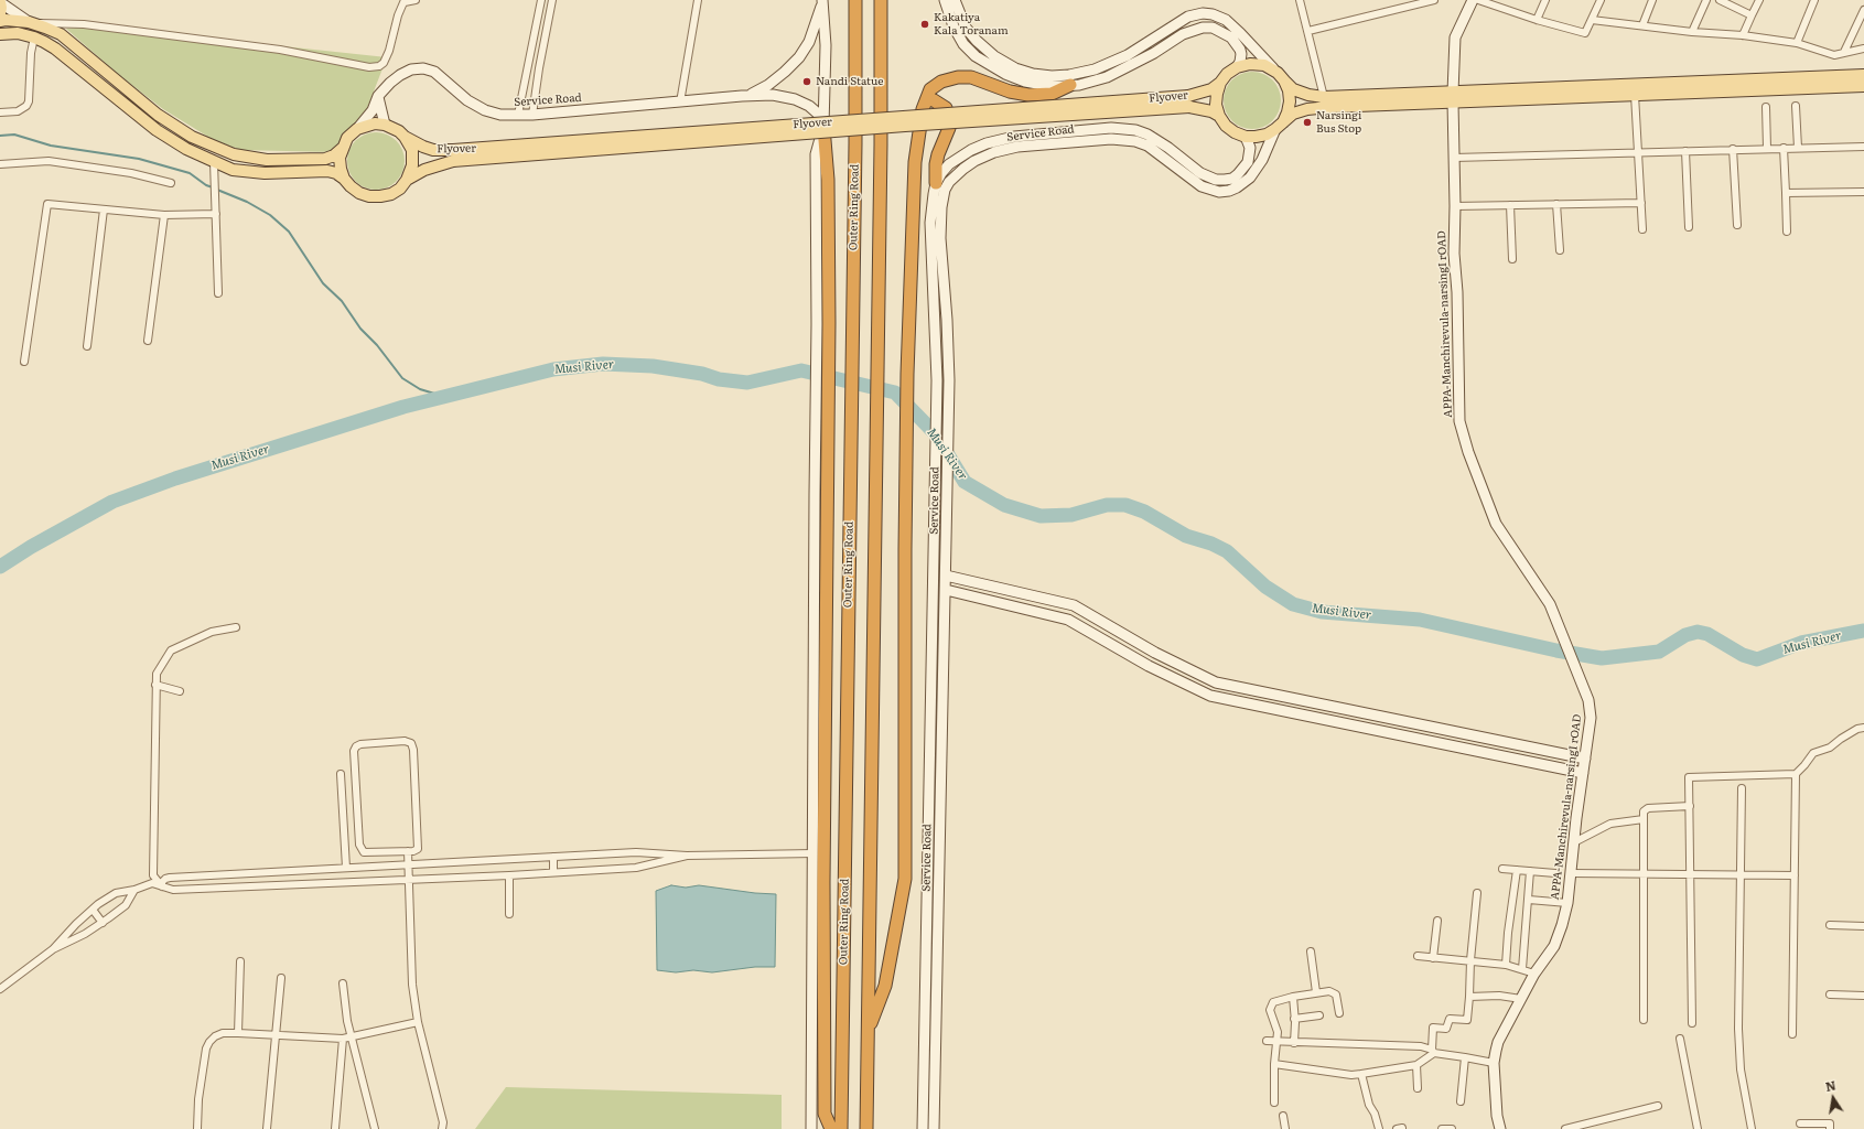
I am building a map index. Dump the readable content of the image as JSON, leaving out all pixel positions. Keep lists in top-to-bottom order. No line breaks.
{"streets":{"highway":["Outer Ring Road"],"main road":["Flyover","Service Road","APPA-Manchirevula-narsingI rOAD"]},"crossings":[["Flyover","Service Road"]],"water":["Musi River"],"places":["Kakatiya Kala Toranam","Nandi Statue","Narsingi Bus Stop"],"north":"top"}
